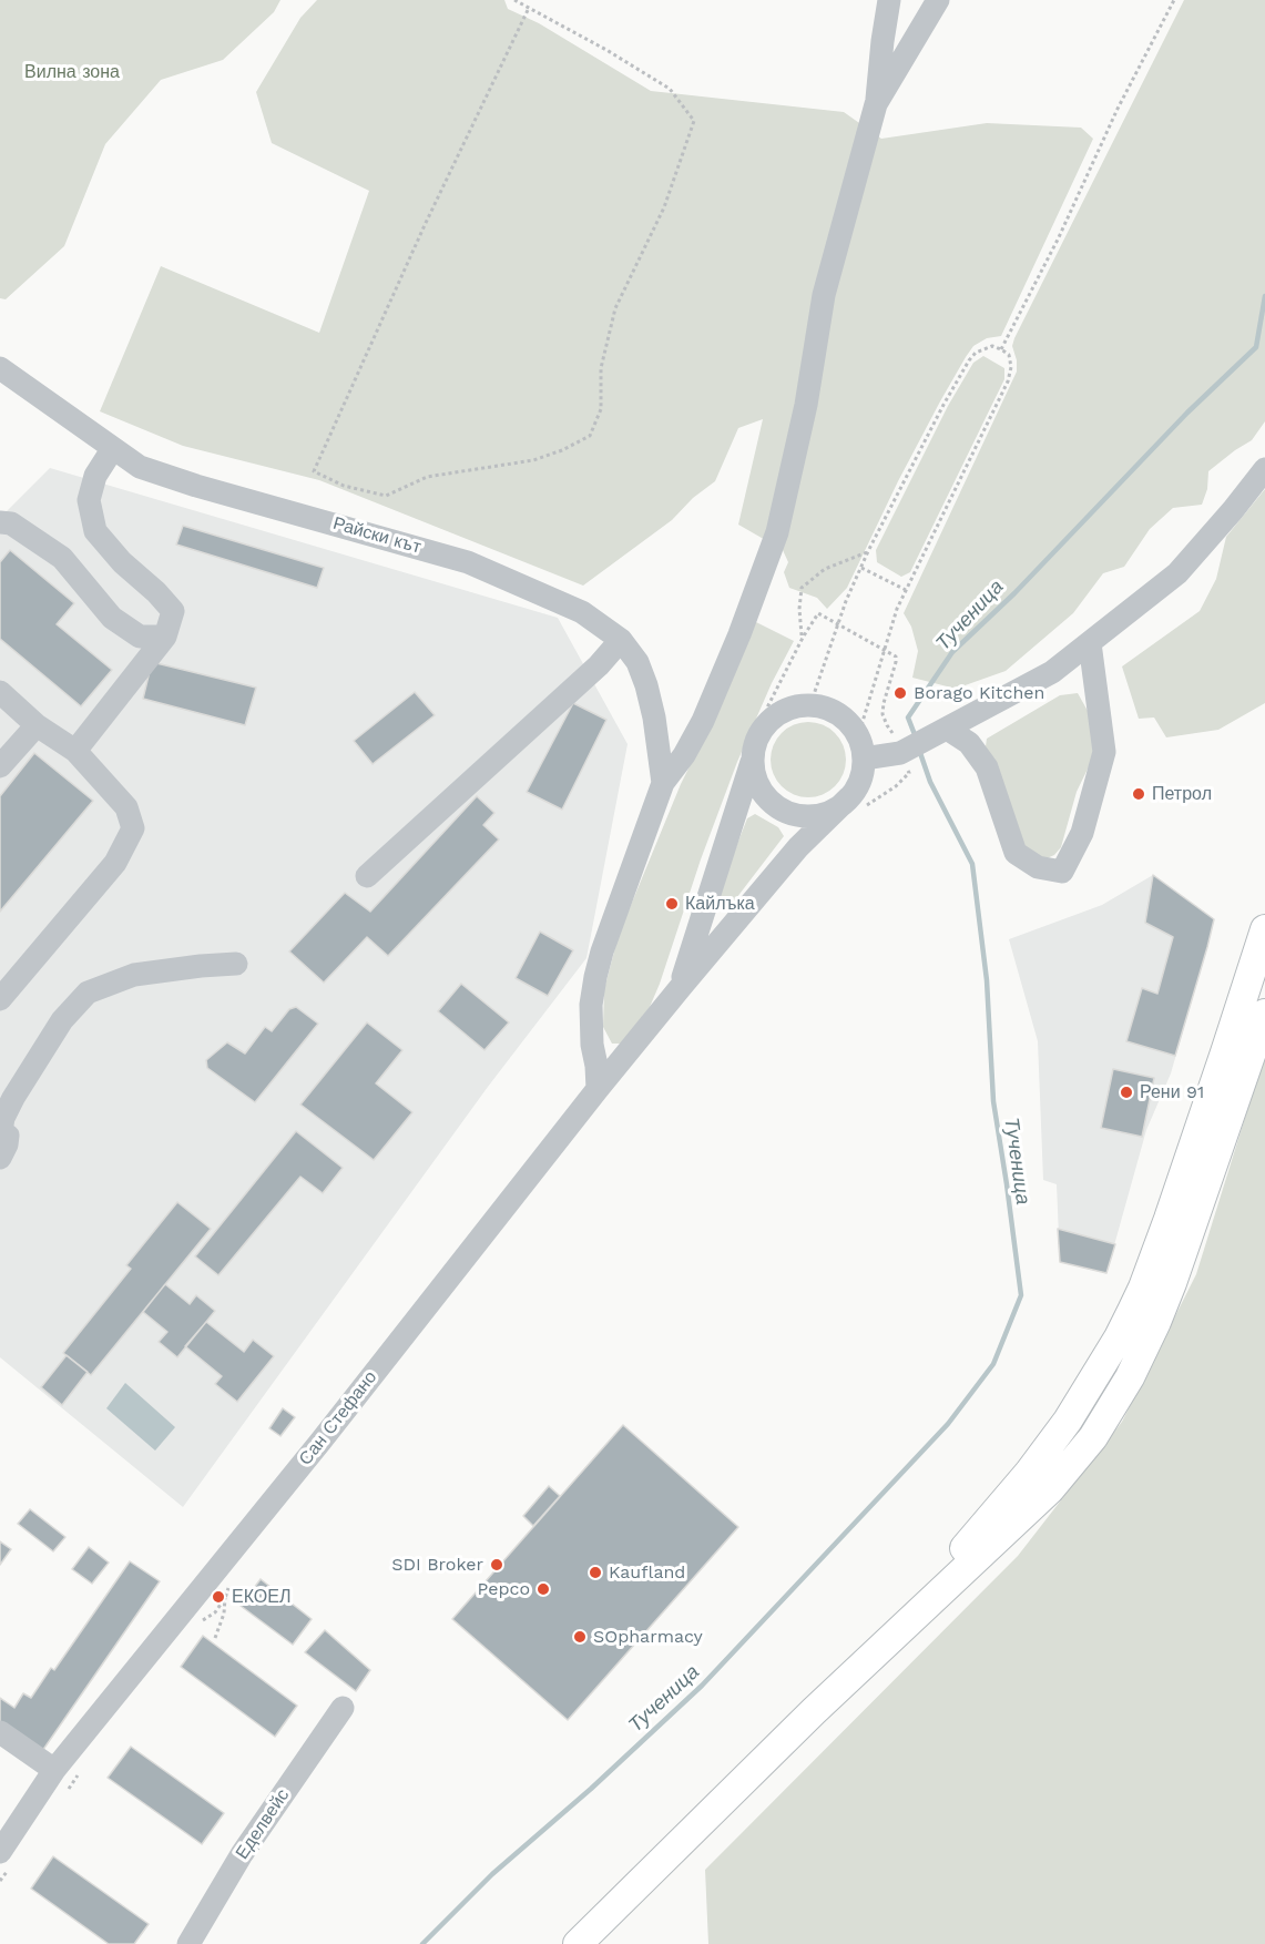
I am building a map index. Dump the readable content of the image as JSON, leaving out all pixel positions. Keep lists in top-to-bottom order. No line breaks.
{"streets":{"street":["Райски кът","Сан Стефано","Еделвейс"]},"water":["Тученица"],"parks":["Вилна зона"],"places":["Borago Kitchen","Петрол","Кайлъка","Рени 91","SDI Broker","Kaufland","Pepco","ЕКОЕЛ","SOpharmacy"]}
